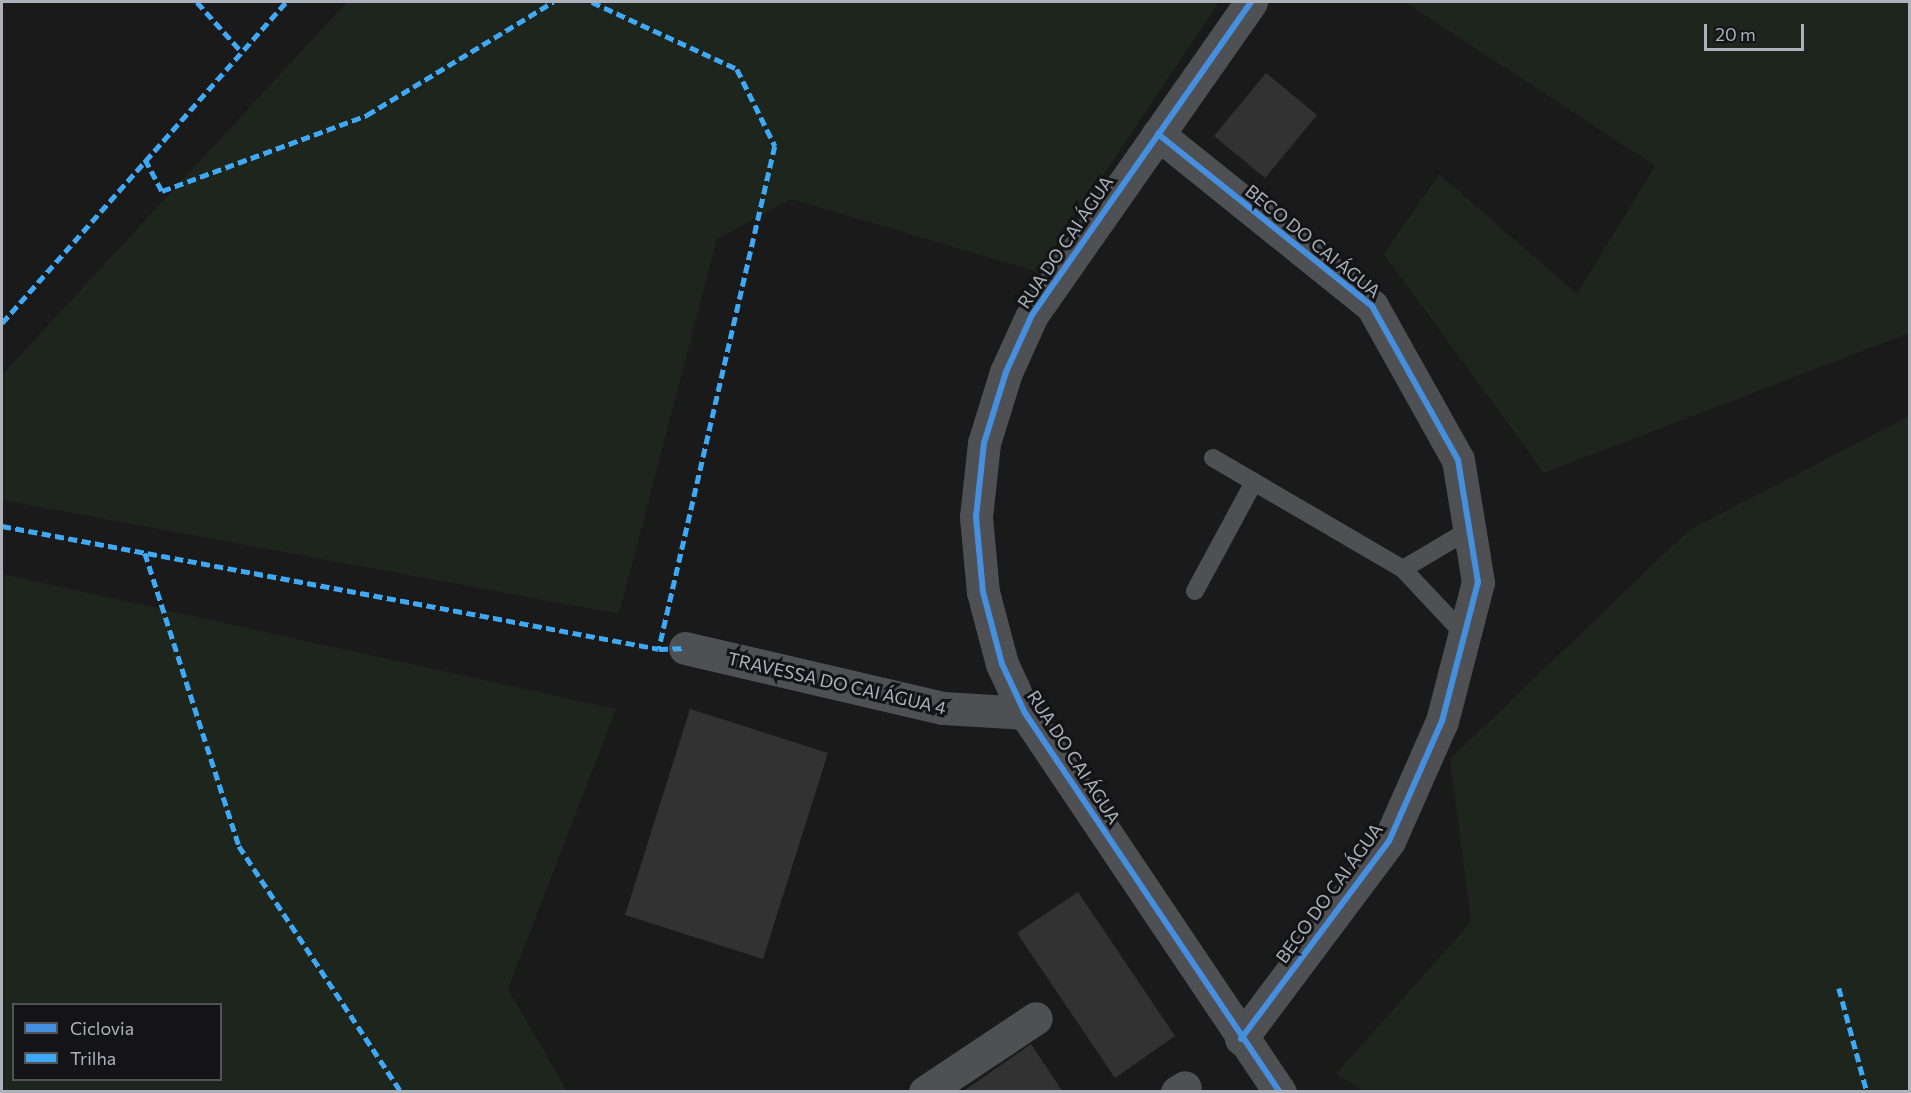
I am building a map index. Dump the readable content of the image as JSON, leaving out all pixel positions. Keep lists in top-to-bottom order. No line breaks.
{"streets":{"street":["BECO DO CAI ÁGUA","RUA DO CAI ÁGUA","TRAVESSA DO CAI ÁGUA 4"]},"crossings":[["BECO DO CAI ÁGUA","RUA DO CAI ÁGUA"],["RUA DO CAI ÁGUA","TRAVESSA DO CAI ÁGUA 4"]],"legend":["Ciclovia","Trilha"],"scale_bar":"20 m"}
